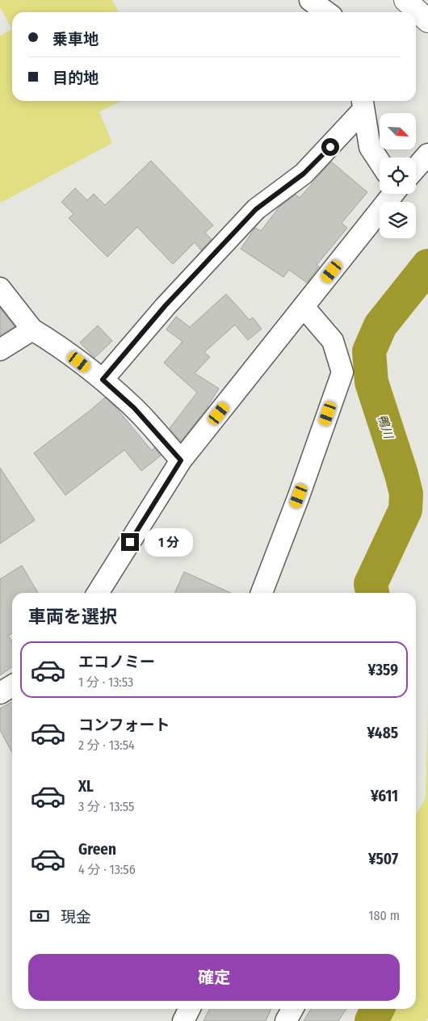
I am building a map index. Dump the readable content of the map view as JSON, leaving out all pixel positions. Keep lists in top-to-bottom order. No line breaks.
{"water":["鴨川"],"north":"bottom right","page":{"banner":["乗車地","目的地"],"bubble":"1 分","heading":"車両を選択","list":[{"name":"エコノミー","note":"1 分 · 13:53","value":"¥359"},{"name":"コンフォート","note":"2 分 · 13:54","value":"¥485"},{"name":"XL","note":"3 分 · 13:55","value":"¥611"},{"name":"Green","note":"4 分 · 13:56","value":"¥507"}],"pay":["現金","180 m"],"buttons":"確定"}}
